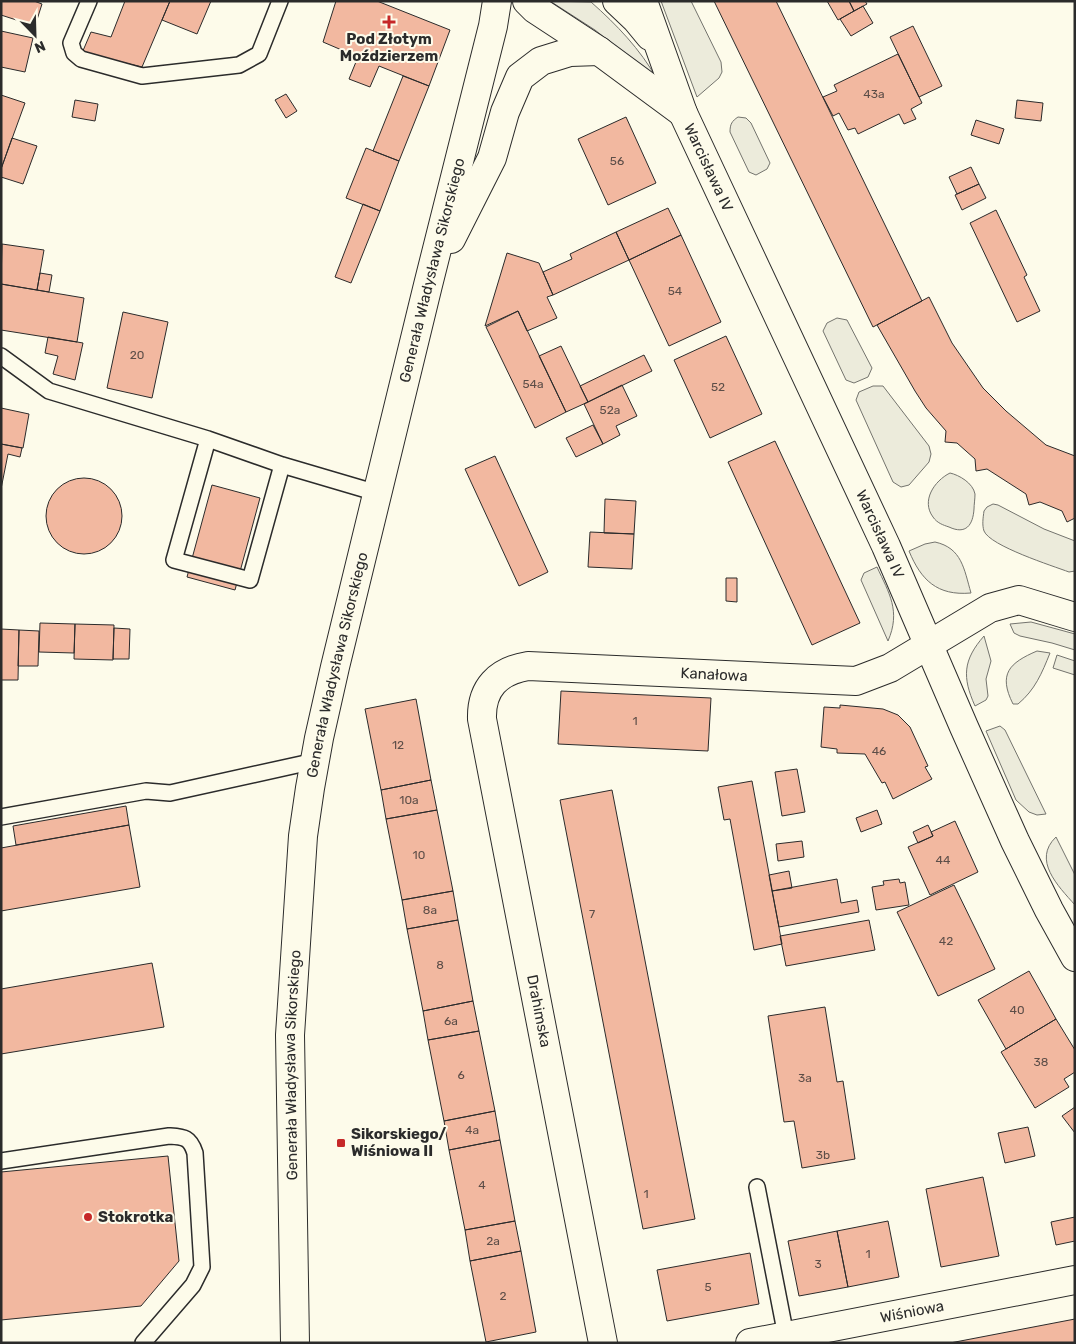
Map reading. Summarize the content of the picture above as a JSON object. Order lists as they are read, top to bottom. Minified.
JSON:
{"streets":{"street":["Warcisława IV","Generała Władysława Sikorskiego","Kanałowa","Drahimska","Wiśniowa"]},"crossings":[["Warcisława IV","Kanałowa"],["Kanałowa","Drahimska"]],"places":{"health":["Pod Złotym Moździerzem"],"transit":["Sikorskiego/ Wiśniowa II"],"other":["Stokrotka"]},"house_numbers":["43a","56","54","20","54a","52","52a","1","12","46","10a","10","44","8a","7","42","8","40","6a","38","6","3a","4a","3b","4","1","2a","1","3","5","2"],"north":"bottom right"}
